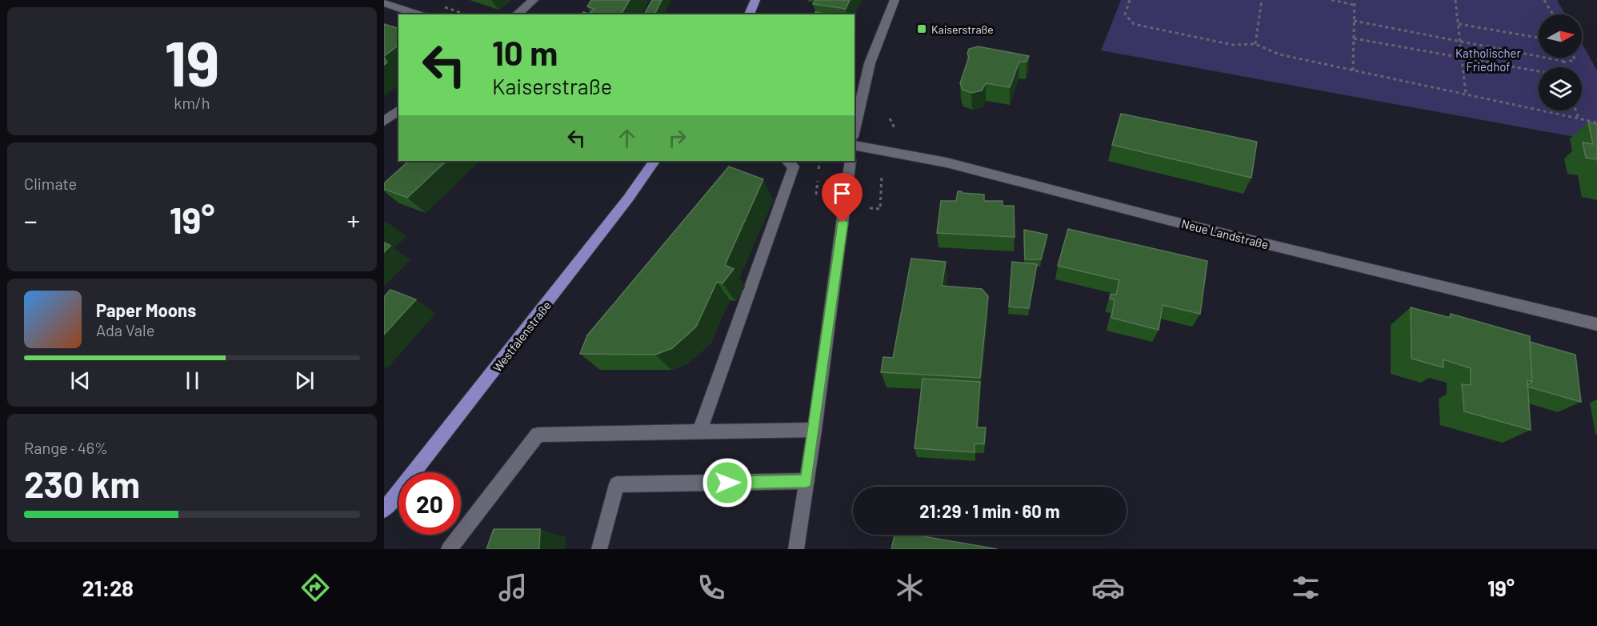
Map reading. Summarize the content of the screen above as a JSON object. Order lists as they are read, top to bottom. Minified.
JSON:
{"streets":{"main road":["Westfalenstraße"],"street":["Neue Landstraße"]},"parks":["Katholischer Friedhof"],"places":{"transit":["Kaiserstraße"]},"north":"right","page":{"tile":[["19","km/h"],"Climate",["Range · 46%","230 km"]],"turn":["10 m","Kaiserstraße"],"heat":["−","19°","+"],"song":["Paper Moons","Ada Vale"],"limit":"20","trip":"21:29 · 1 min · 60 m","tabs":["21:28","19°"]}}
